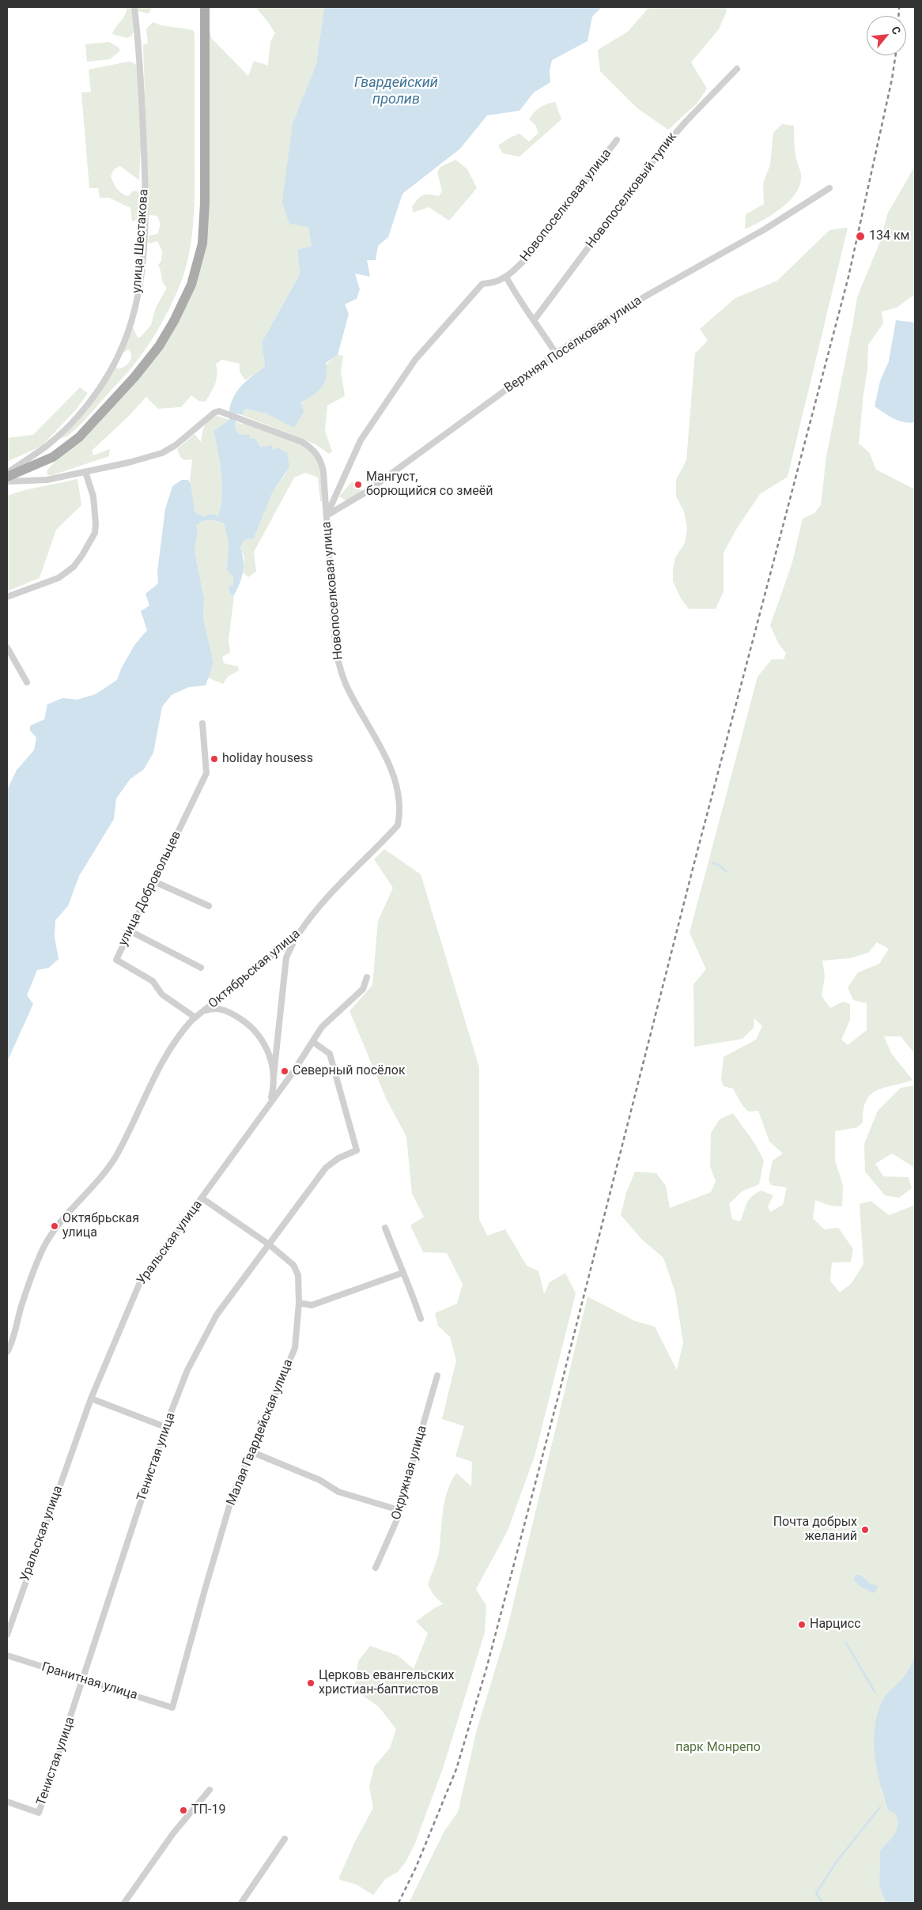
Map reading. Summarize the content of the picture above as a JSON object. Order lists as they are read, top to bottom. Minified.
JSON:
{"streets":{"street":["Новопоселковый тупик","Новопоселковая улица","улица Шестакова","Верхняя Поселковая улица","улица Добровольцев","Октябрьская улица","Уральская улица","Малая Гвардейская улица","Тенистая улица","Окружная улица","Гранитная улица"]},"crossings":[["Новопоселковая улица","Верхняя Поселковая улица"],["Новопоселковая улица","Октябрьская улица"],["улица Добровольцев","Октябрьская улица"],["Уральская улица","Малая Гвардейская улица"],["Уральская улица","Тенистая улица"],["Малая Гвардейская улица","Тенистая улица"],["Малая Гвардейская улица","Гранитная улица"],["Тенистая улица","Гранитная улица"]],"water":["Гвардейский пролив"],"parks":["парк Монрепо"],"places":["134 км","Мангуст, борющийся со змеёй","holiday housess","Северный посёлок","Октябрьская улица","Почта добрых желаний","Нарцисс","Церковь евангельских христиан-баптистов","ТП-19"],"north":"top right"}
